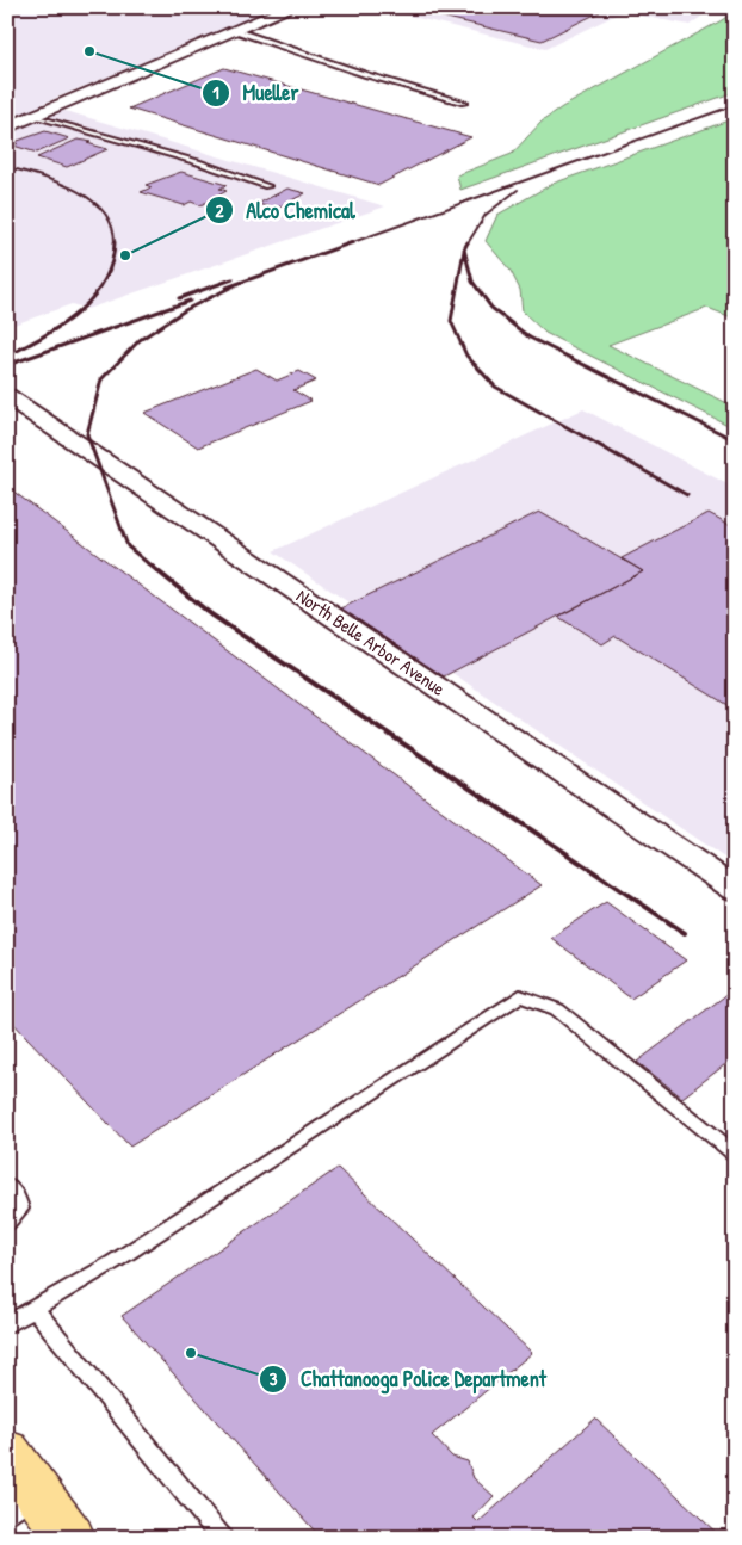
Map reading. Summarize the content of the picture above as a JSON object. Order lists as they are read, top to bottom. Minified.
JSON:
{"streets":{"street":["North Belle Arbor Avenue"]},"places":["Mueller","Alco Chemical","Chattanooga Police Department"]}
